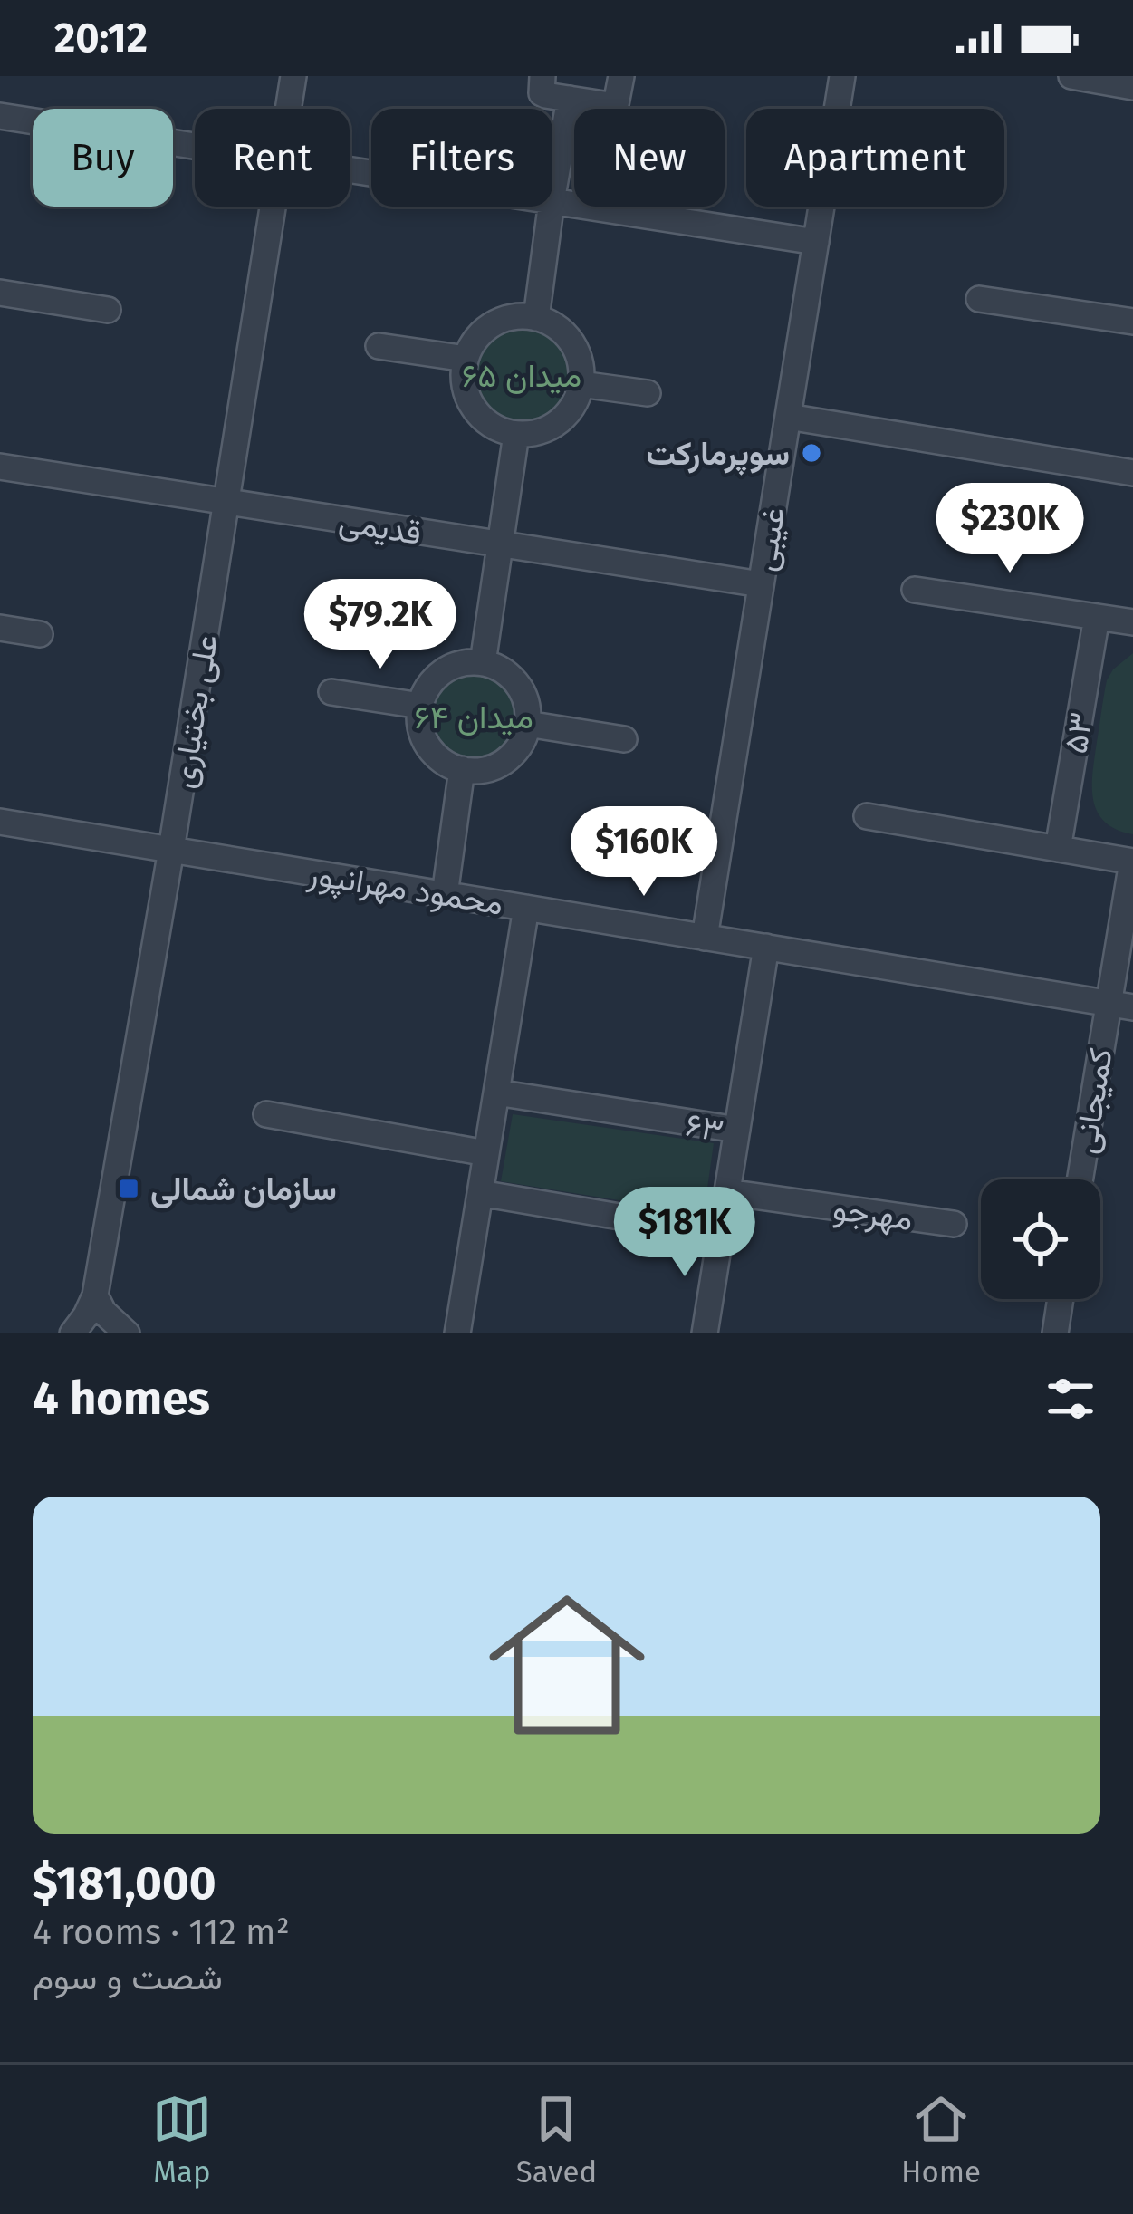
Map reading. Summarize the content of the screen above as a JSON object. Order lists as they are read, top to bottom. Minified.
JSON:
{"streets":{"street":["قدیمی","غیبی","علی بختیاری","۵۳","محمود مهرانپور","کمیجانی","۶۳","مهرجو"]},"crossings":[["قدیمی","غیبی"],["قدیمی","علی بختیاری"],["غیبی","محمود مهرانپور"],["علی بختیاری","محمود مهرانپور"],["محمود مهرانپور","کمیجانی"],["۶۳","مهرجو"]],"parks":["میدان ۶۵","میدان ۶۴"],"places":{"other":["سوپرمارکت"],"transit":["سازمان شمالی"]},"page":{"status":"20:12","chip":["Buy","Rent","Filters","New","Apartment"],"price":["$230K","$79.2K","$160K","$181K"],"heading":"4 homes","list":[{"name":"$181,000","note":"4 rooms · 112 m² · شصت و سوم"}],"tabs":["Map","Saved","Home"]}}
